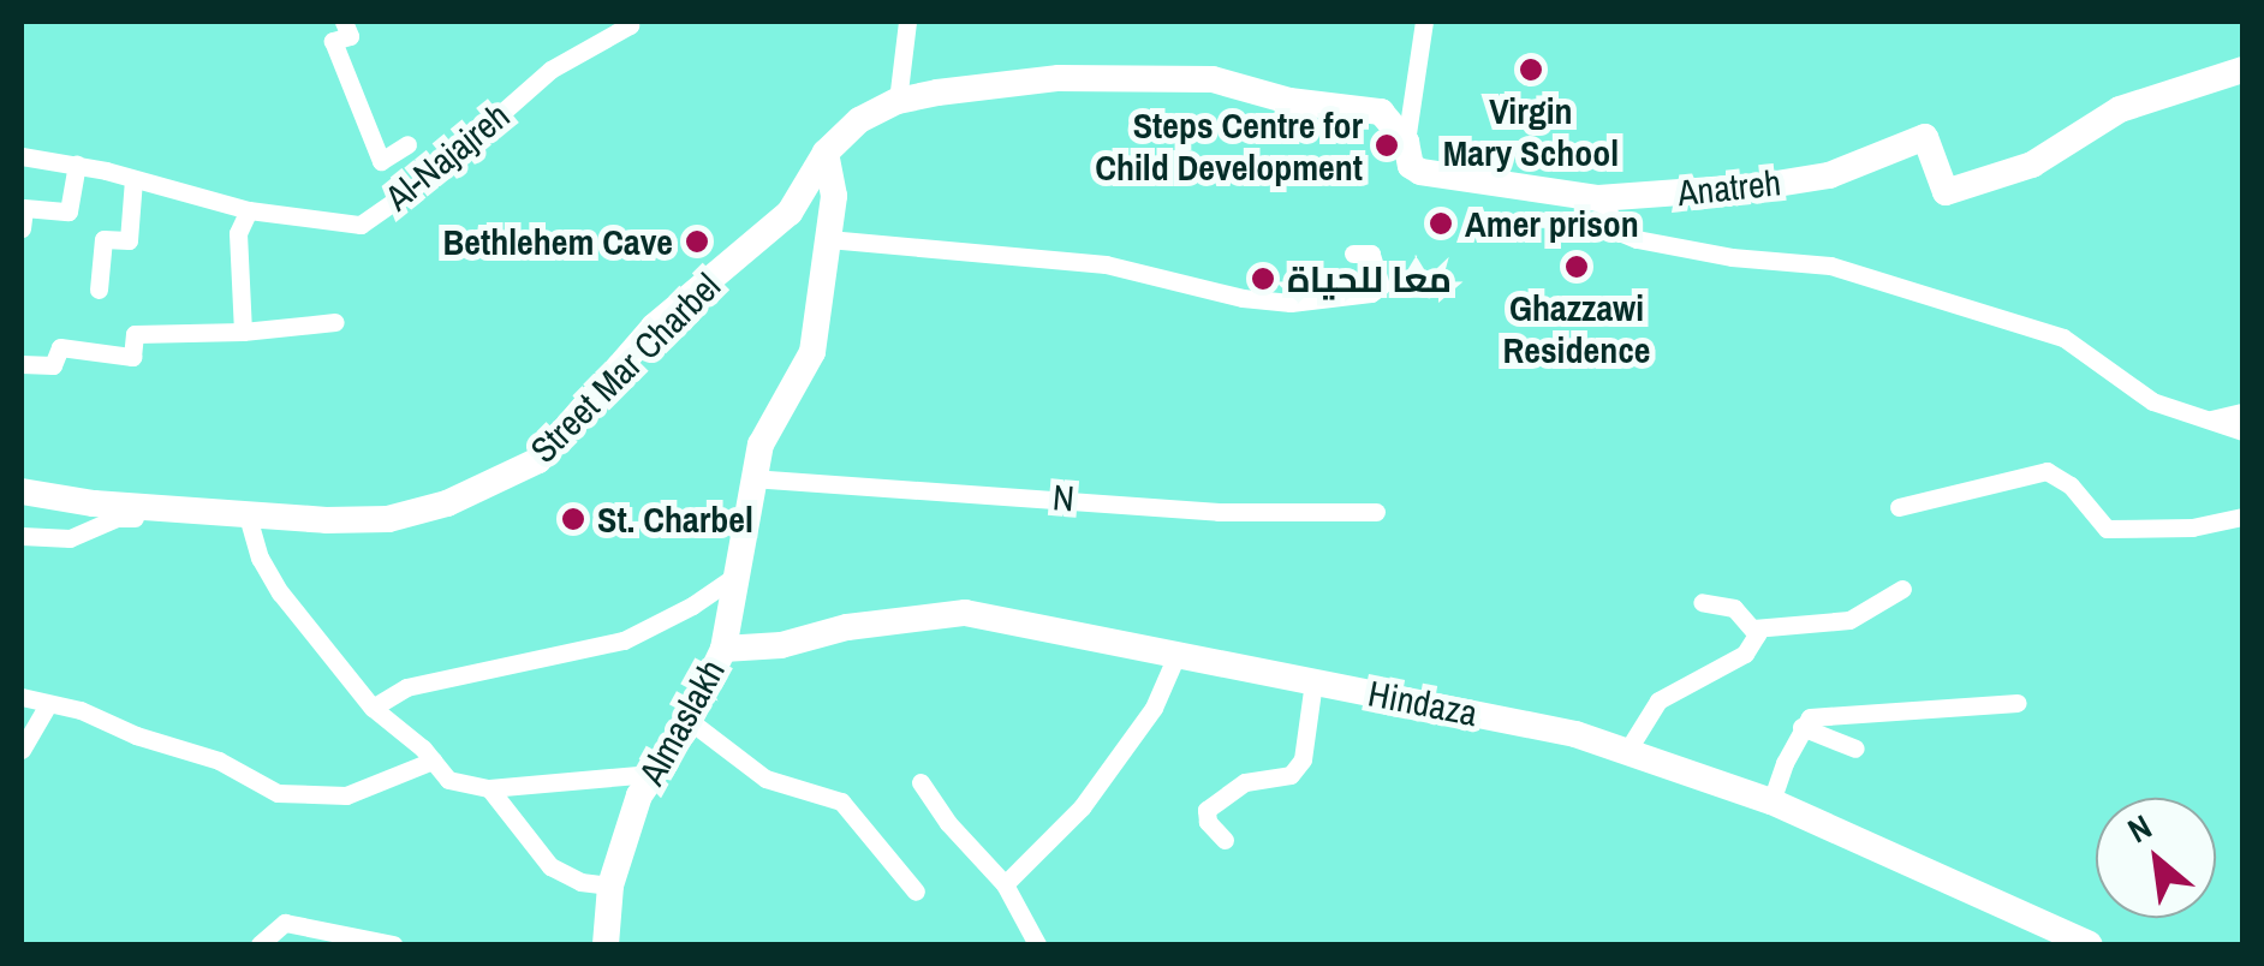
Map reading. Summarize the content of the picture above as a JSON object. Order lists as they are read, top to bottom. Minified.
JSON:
{"streets":{"street":["Al-Najajreh","Anatreh","Street Mar Charbel","N","Hindaza","Almaslakh"]},"crossings":[["Anatreh","Street Mar Charbel"],["Street Mar Charbel","Almaslakh"],["N","Almaslakh"],["Hindaza","Almaslakh"]],"places":["Virgin Mary School","Steps Centre for Child Development","Amer prison","Bethlehem Cave","Ghazzawi Residence","معا للحياة","St. Charbel"],"north":"top left"}
